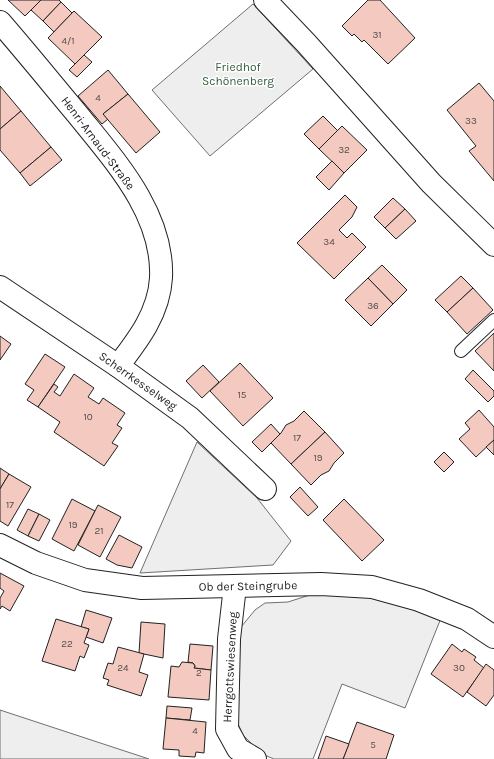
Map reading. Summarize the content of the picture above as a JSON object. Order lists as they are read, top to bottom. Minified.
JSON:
{"streets":{"street":["Henri-Arnaud-Straße","Scherrkesselweg","Ob der Steingrube","Herrgottswiesenweg"]},"crossings":[["Henri-Arnaud-Straße","Scherrkesselweg"],["Ob der Steingrube","Herrgottswiesenweg"]],"parks":["Friedhof Schönenberg"],"house_numbers":["31","4/1","4","33","32","34","36","15","10","17","19","17","19","21","22","24","30","2","4","5"]}
